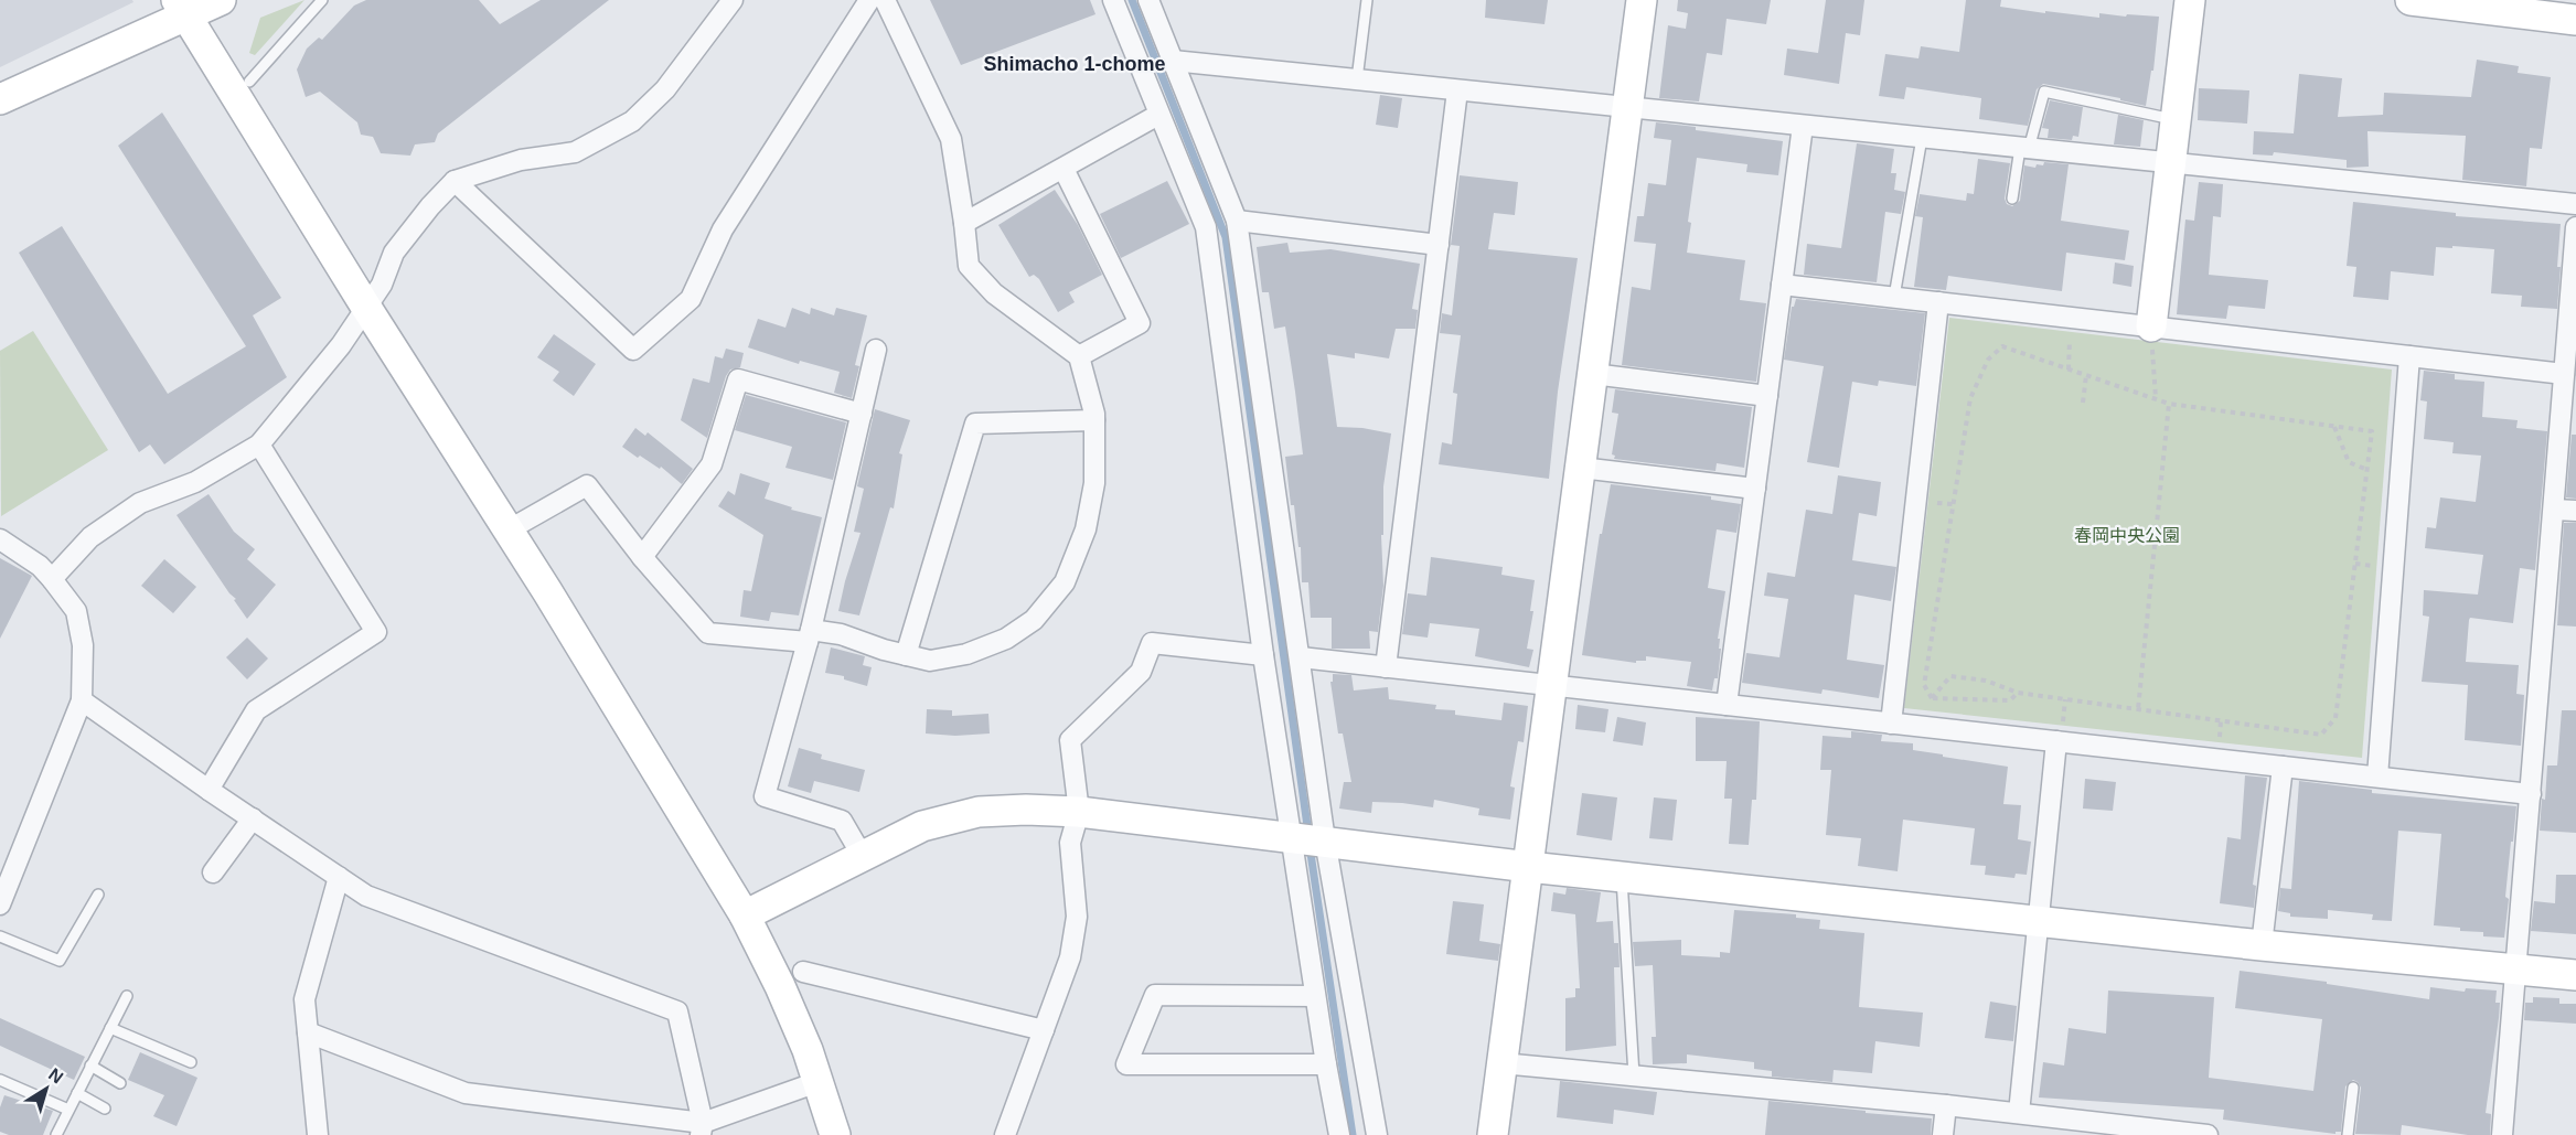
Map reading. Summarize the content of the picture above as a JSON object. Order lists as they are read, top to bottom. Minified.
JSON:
{"districts":["Shimacho 1-chome"],"parks":["春岡中央公園"],"north":"top right"}
